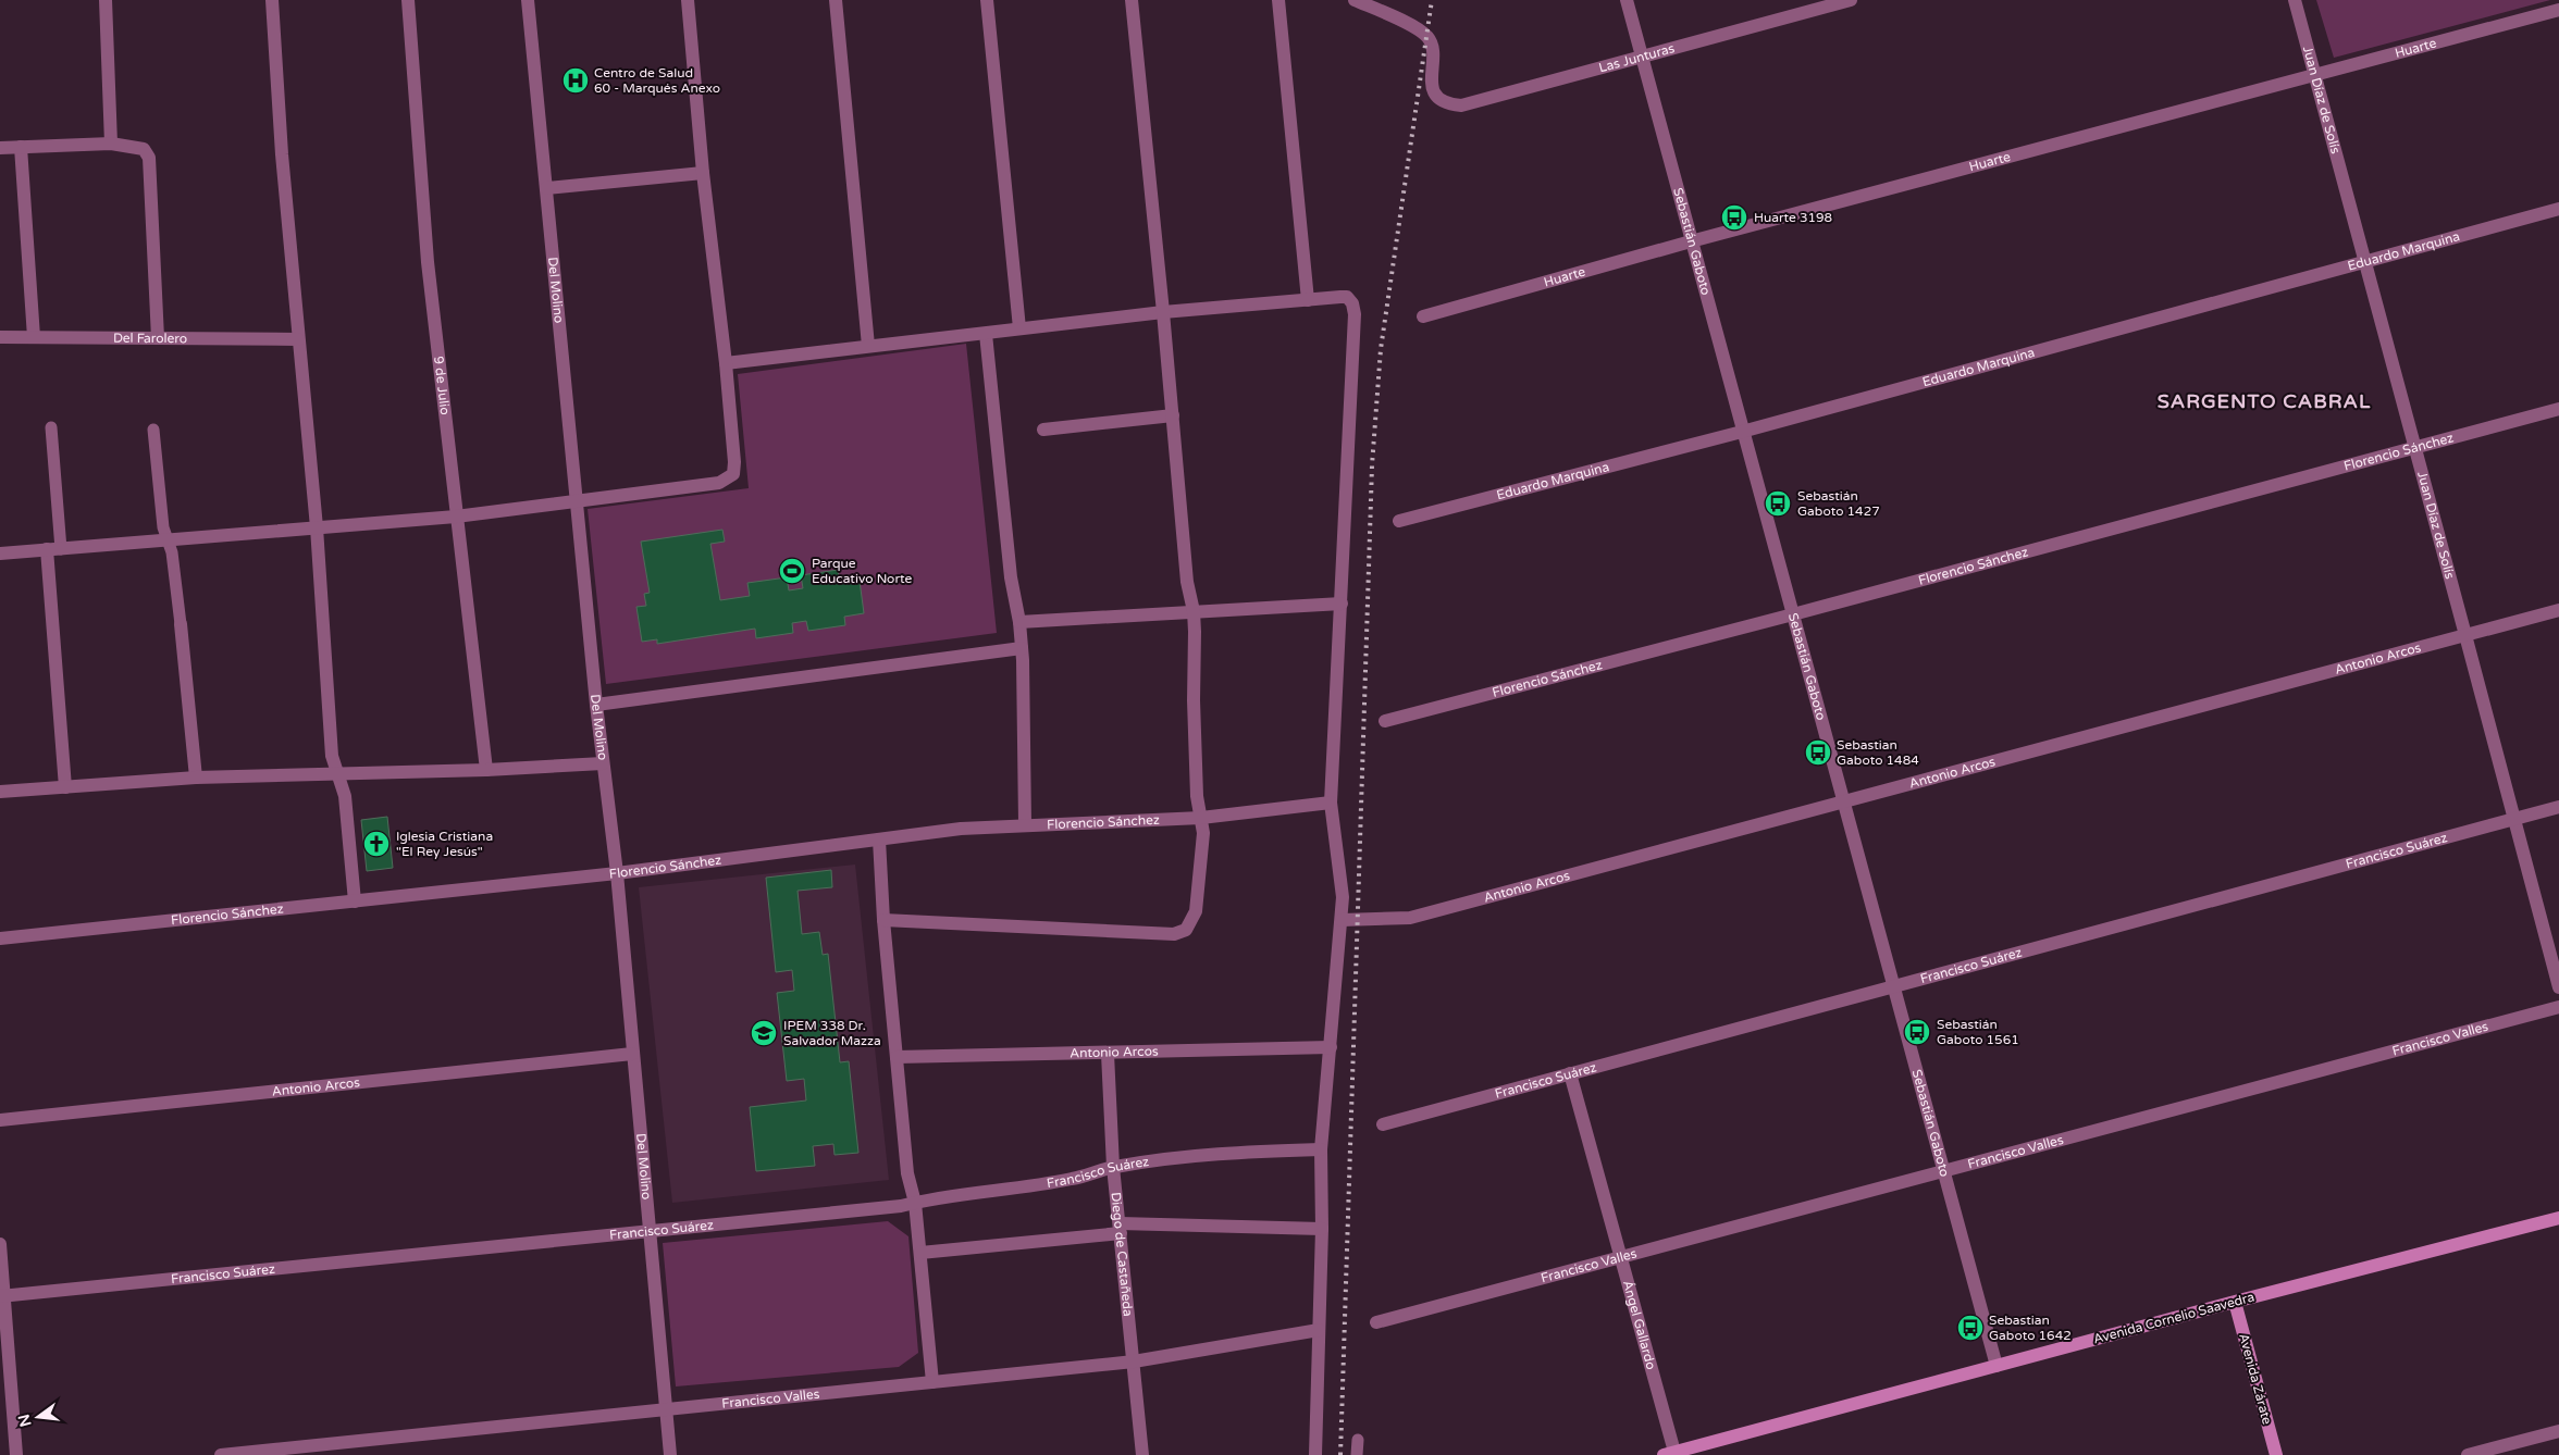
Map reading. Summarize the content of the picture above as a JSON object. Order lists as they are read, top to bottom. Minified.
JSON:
{"streets":{"main road":["Avenida Cornelio Saavedra","Avenida Zárate"],"street":["Huarte","Las Junturas","Juan Díaz de Solís","Sebastián Gaboto","Eduardo Marquina","Del Molino","Del Farolero","9 de Julio","Florencio Sánchez","Antonio Arcos","Francisco Suárez","Francisco Valles","Diego de Castañeda","Ángel Gallardo"]},"crossings":[["Huarte","Juan Díaz de Solís"],["Huarte","Sebastián Gaboto"],["Las Junturas","Sebastián Gaboto"],["Juan Díaz de Solís","Eduardo Marquina"],["Juan Díaz de Solís","Florencio Sánchez"],["Juan Díaz de Solís","Antonio Arcos"],["Juan Díaz de Solís","Francisco Suárez"],["Sebastián Gaboto","Eduardo Marquina"],["Sebastián Gaboto","Florencio Sánchez"],["Sebastián Gaboto","Antonio Arcos"],["Sebastián Gaboto","Francisco Suárez"],["Sebastián Gaboto","Francisco Valles"],["Sebastián Gaboto","Avenida Cornelio Saavedra"],["Del Molino","Florencio Sánchez"],["Del Molino","Antonio Arcos"],["Del Molino","Francisco Suárez"],["Del Molino","Francisco Valles"],["Antonio Arcos","Diego de Castañeda"],["Francisco Suárez","Diego de Castañeda"],["Francisco Suárez","Ángel Gallardo"],["Francisco Valles","Diego de Castañeda"],["Francisco Valles","Ángel Gallardo"],["Avenida Cornelio Saavedra","Ángel Gallardo"],["Avenida Cornelio Saavedra","Avenida Zárate"]],"districts":["SARGENTO CABRAL"],"places":{"hospital":["Centro de Salud 60 - Marqués Anexo"],"bus stop":["Huarte 3198","Sebastián Gaboto 1427","Sebastian Gaboto 1484","Sebastián Gaboto 1561","Sebastian Gaboto 1642"],"sports":["Parque Educativo Norte"],"church":["Iglesia Cristiana \"El Rey Jesús\""],"school or university":["IPEM 338 Dr. Salvador Mazza"]},"north":"left"}
